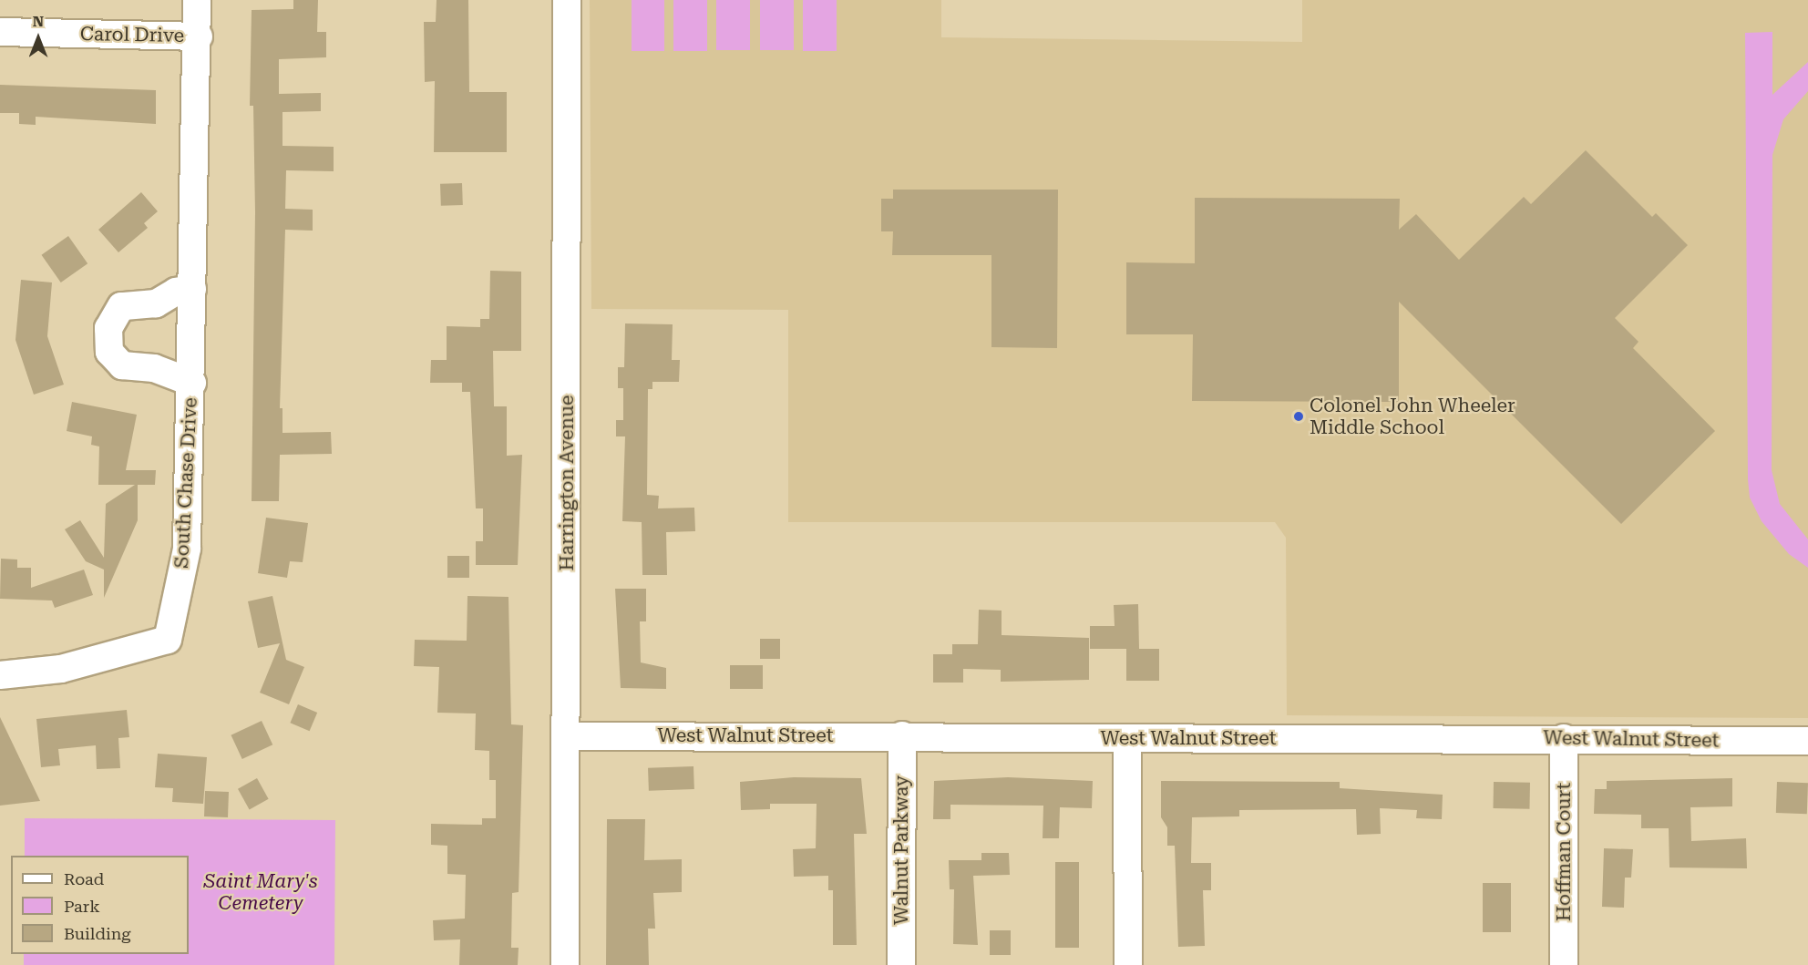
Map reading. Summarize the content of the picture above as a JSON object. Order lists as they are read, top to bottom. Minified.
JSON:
{"streets":{"street":["Carol Drive","South Chase Drive","Harrington Avenue","West Walnut Street","Walnut Parkway","Hoffman Court"]},"crossings":[["Carol Drive","South Chase Drive"],["Harrington Avenue","West Walnut Street"],["West Walnut Street","Walnut Parkway"],["West Walnut Street","Hoffman Court"]],"parks":["Saint Mary's Cemetery"],"places":["Colonel John Wheeler Middle School"],"legend":["Road","Park","Building"],"north":"top"}
